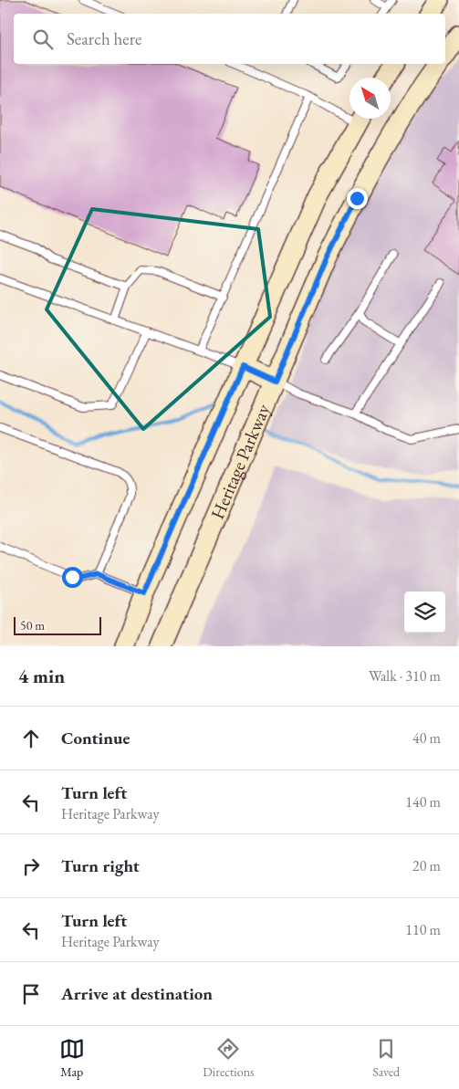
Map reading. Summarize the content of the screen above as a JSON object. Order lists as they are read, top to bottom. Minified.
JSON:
{"streets":{"main road":["Heritage Parkway"]},"scale_bar":"50 m","north":"top left","page":{"search":"Search here","scale":"50 m","heading":["4 min","Walk · 310 m"],"list":[["Continue","40 m"],["Turn left","Heritage Parkway","140 m"],["Turn right","20 m"],["Turn left","Heritage Parkway","110 m"],"Arrive at destination"],"nav":["Map","Directions","Saved"]}}
